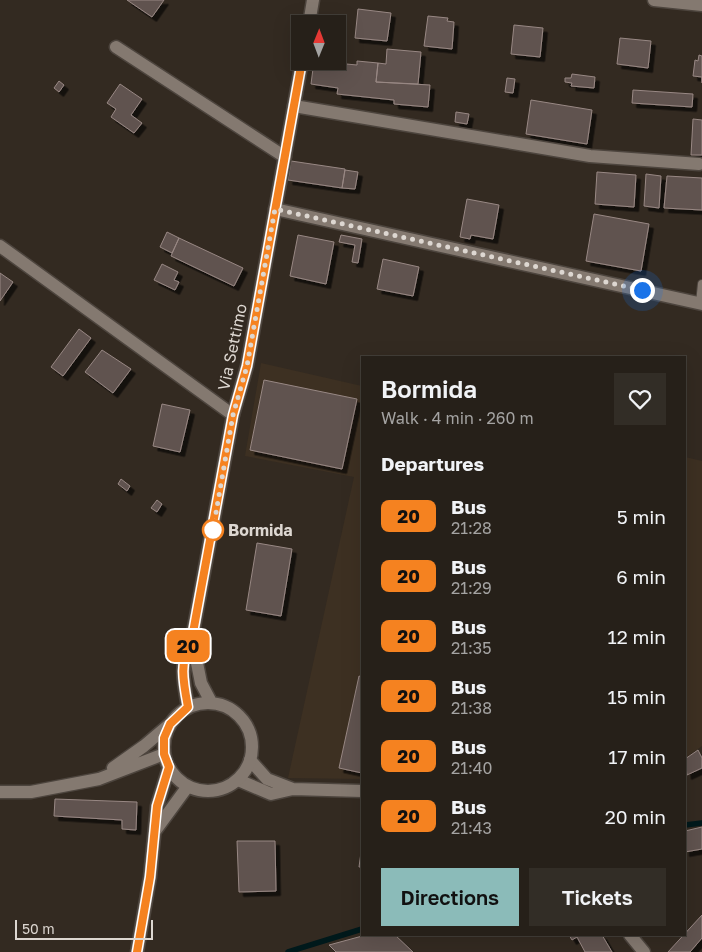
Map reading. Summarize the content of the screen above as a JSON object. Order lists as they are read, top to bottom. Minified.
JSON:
{"streets":{"street":["Via Settimo"]},"places":["Bormida"],"lines":["bus line 20"],"scale_bar":"50 m","north":"top","page":{"on_map":"20","heading":[["Bormida","Walk · 4 min · 260 m"],"Departures"],"list":[{"mark":"20","name":"Bus","note":"21:28","value":"5 min"},{"mark":"20","name":"Bus","note":"21:29","value":"6 min"},{"mark":"20","name":"Bus","note":"21:35","value":"12 min"},{"mark":"20","name":"Bus","note":"21:38","value":"15 min"},{"mark":"20","name":"Bus","note":"21:40","value":"17 min"},{"mark":"20","name":"Bus","note":"21:43","value":"20 min"}],"buttons":["Directions","Tickets"],"scale":"50 m"}}
